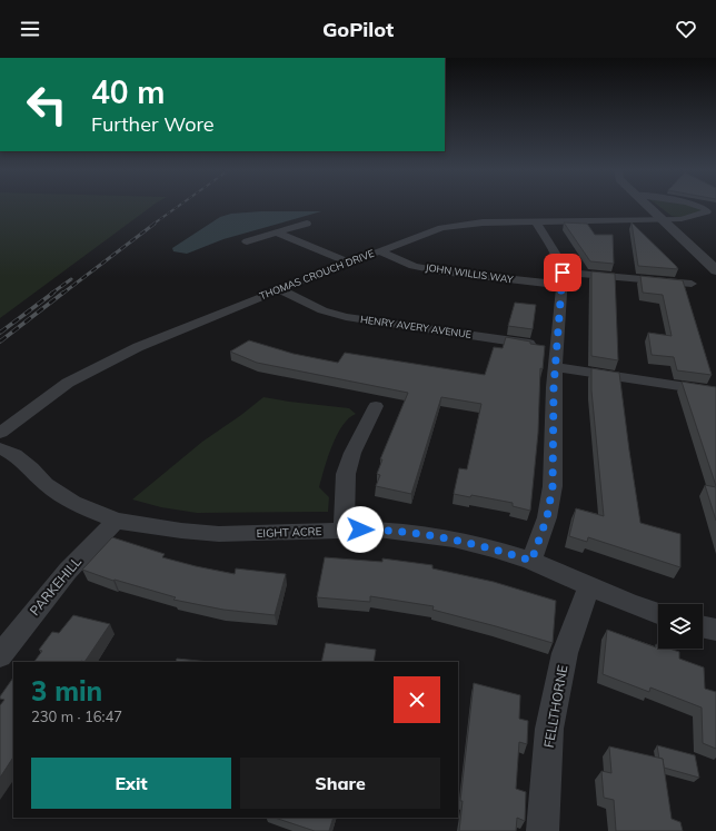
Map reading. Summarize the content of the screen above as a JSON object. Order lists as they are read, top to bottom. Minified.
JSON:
{"streets":{"street":["JOHN WILLIS WAY","THOMAS CROUCH DRIVE","HENRY AVERY AVENUE","EIGHT ACRE","PARKEHILL","FELLTHORNE"]},"crossings":[["JOHN WILLIS WAY","THOMAS CROUCH DRIVE"],["THOMAS CROUCH DRIVE","HENRY AVERY AVENUE"],["EIGHT ACRE","PARKEHILL"],["EIGHT ACRE","FELLTHORNE"]],"page":{"header":"GoPilot","turn":["40 m","Further Wore"],"heading":["3 min","230 m · 16:47"],"buttons":["Exit","Share"]}}
